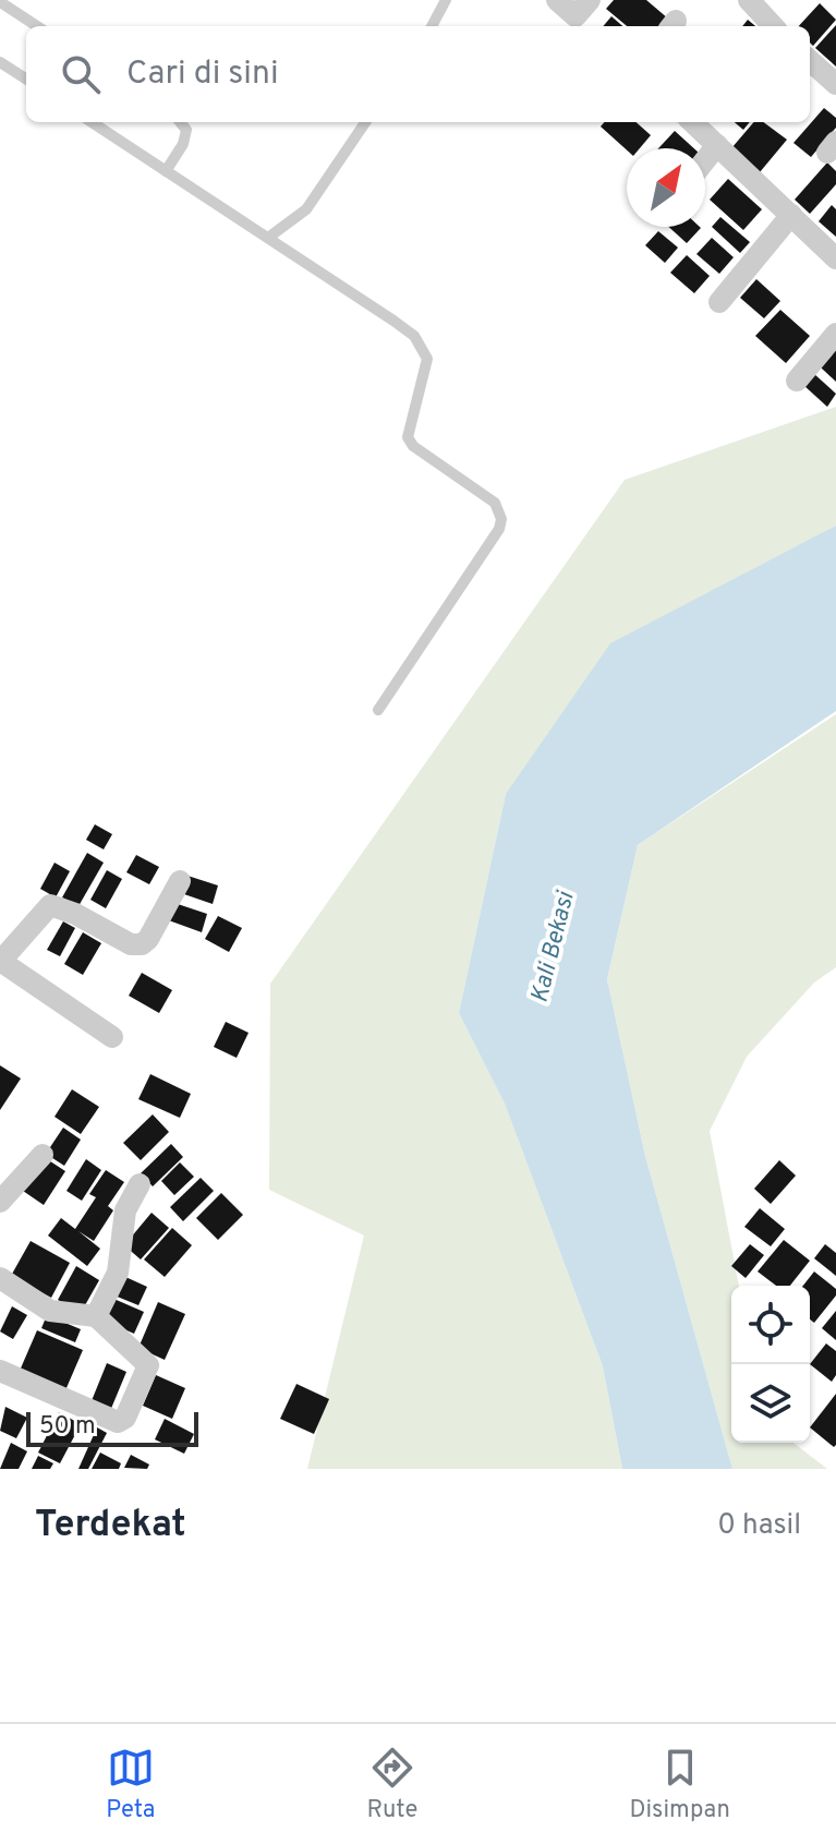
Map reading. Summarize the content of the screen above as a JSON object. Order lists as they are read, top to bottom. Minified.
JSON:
{"water":["Kali Bekasi"],"scale_bar":"50 m","north":"top right","page":{"search":"Cari di sini","scale":"50 m","heading":["Terdekat","0 hasil"],"nav":["Peta","Rute","Disimpan"]}}
